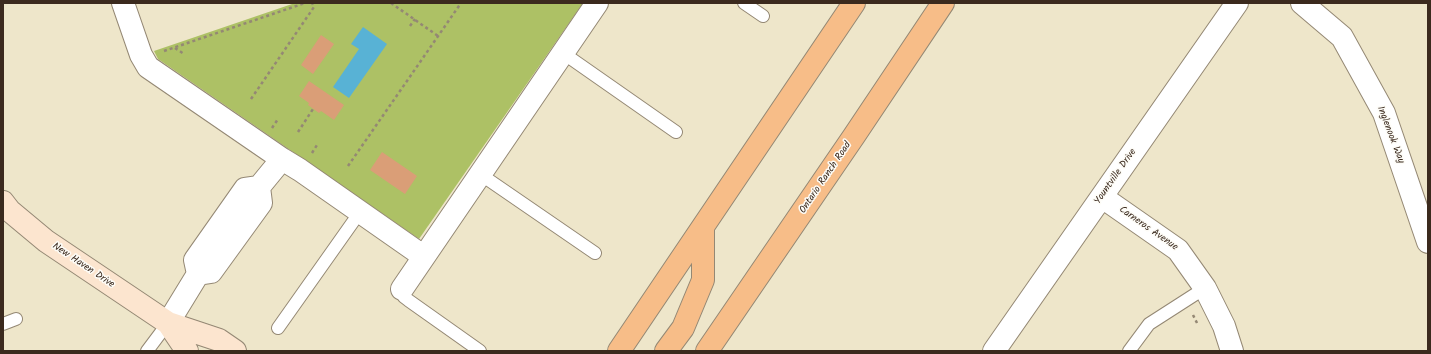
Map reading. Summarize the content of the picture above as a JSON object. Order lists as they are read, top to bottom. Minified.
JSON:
{"streets":{"main road":["Ontario Ranch Road"],"street":["Inglenook Way","Yountville Drive","Carneros Avenue","New Haven Drive"]},"crossings":[["Yountville Drive","Carneros Avenue"]]}
